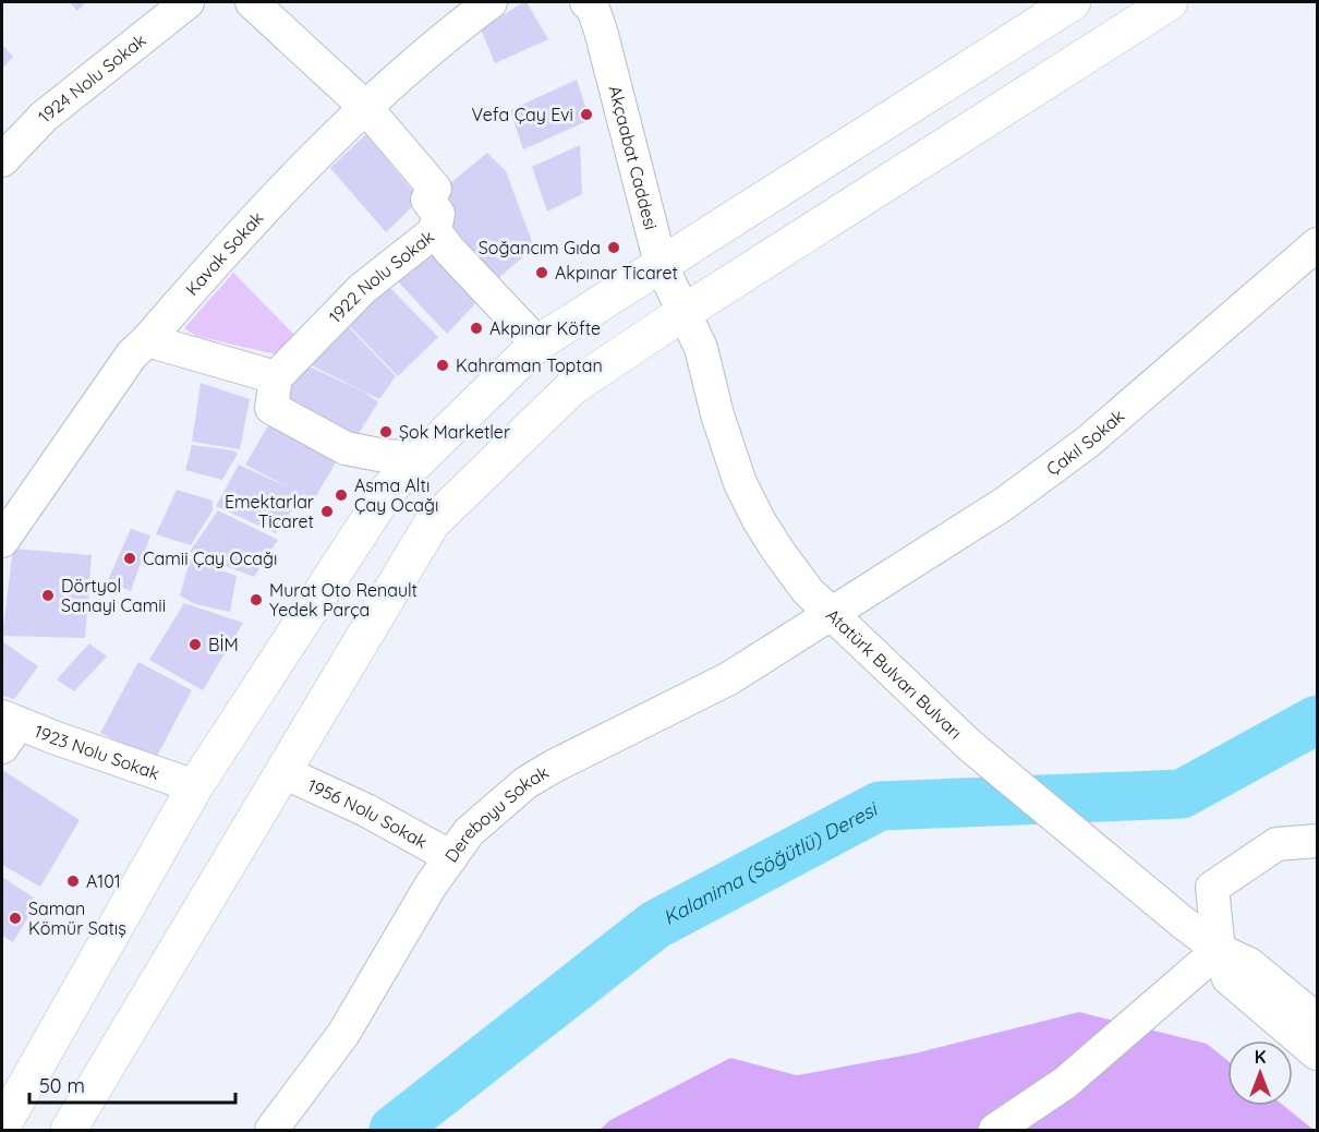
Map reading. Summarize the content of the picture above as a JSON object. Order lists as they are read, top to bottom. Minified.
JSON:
{"streets":{"street":["1924 Nolu Sokak","Akçaabat Caddesi","Kavak Sokak","1922 Nolu Sokak","Çakıl Sokak","Atatürk Bulvarı Bulvarı","1923 Nolu Sokak","1956 Nolu Sokak","Dereboyu Sokak"]},"crossings":[["Akçaabat Caddesi","Atatürk Bulvarı Bulvarı"],["Çakıl Sokak","Atatürk Bulvarı Bulvarı"],["Çakıl Sokak","Dereboyu Sokak"],["Atatürk Bulvarı Bulvarı","Dereboyu Sokak"],["1956 Nolu Sokak","Dereboyu Sokak"]],"water":["Kalanima (Söğütlü) Deresi"],"places":["Vefa Çay Evi","Soğancım Gıda","Akpınar Ticaret","Akpınar Köfte","Kahraman Toptan","Şok Marketler","Asma Altı Çay Ocağı","Emektarlar Ticaret","Camii Çay Ocağı","Dörtyol Sanayi Camii","Murat Oto Renault Yedek Parça","BİM","A101","Saman Kömür Satış"],"scale_bar":"50 m","north":"top"}
